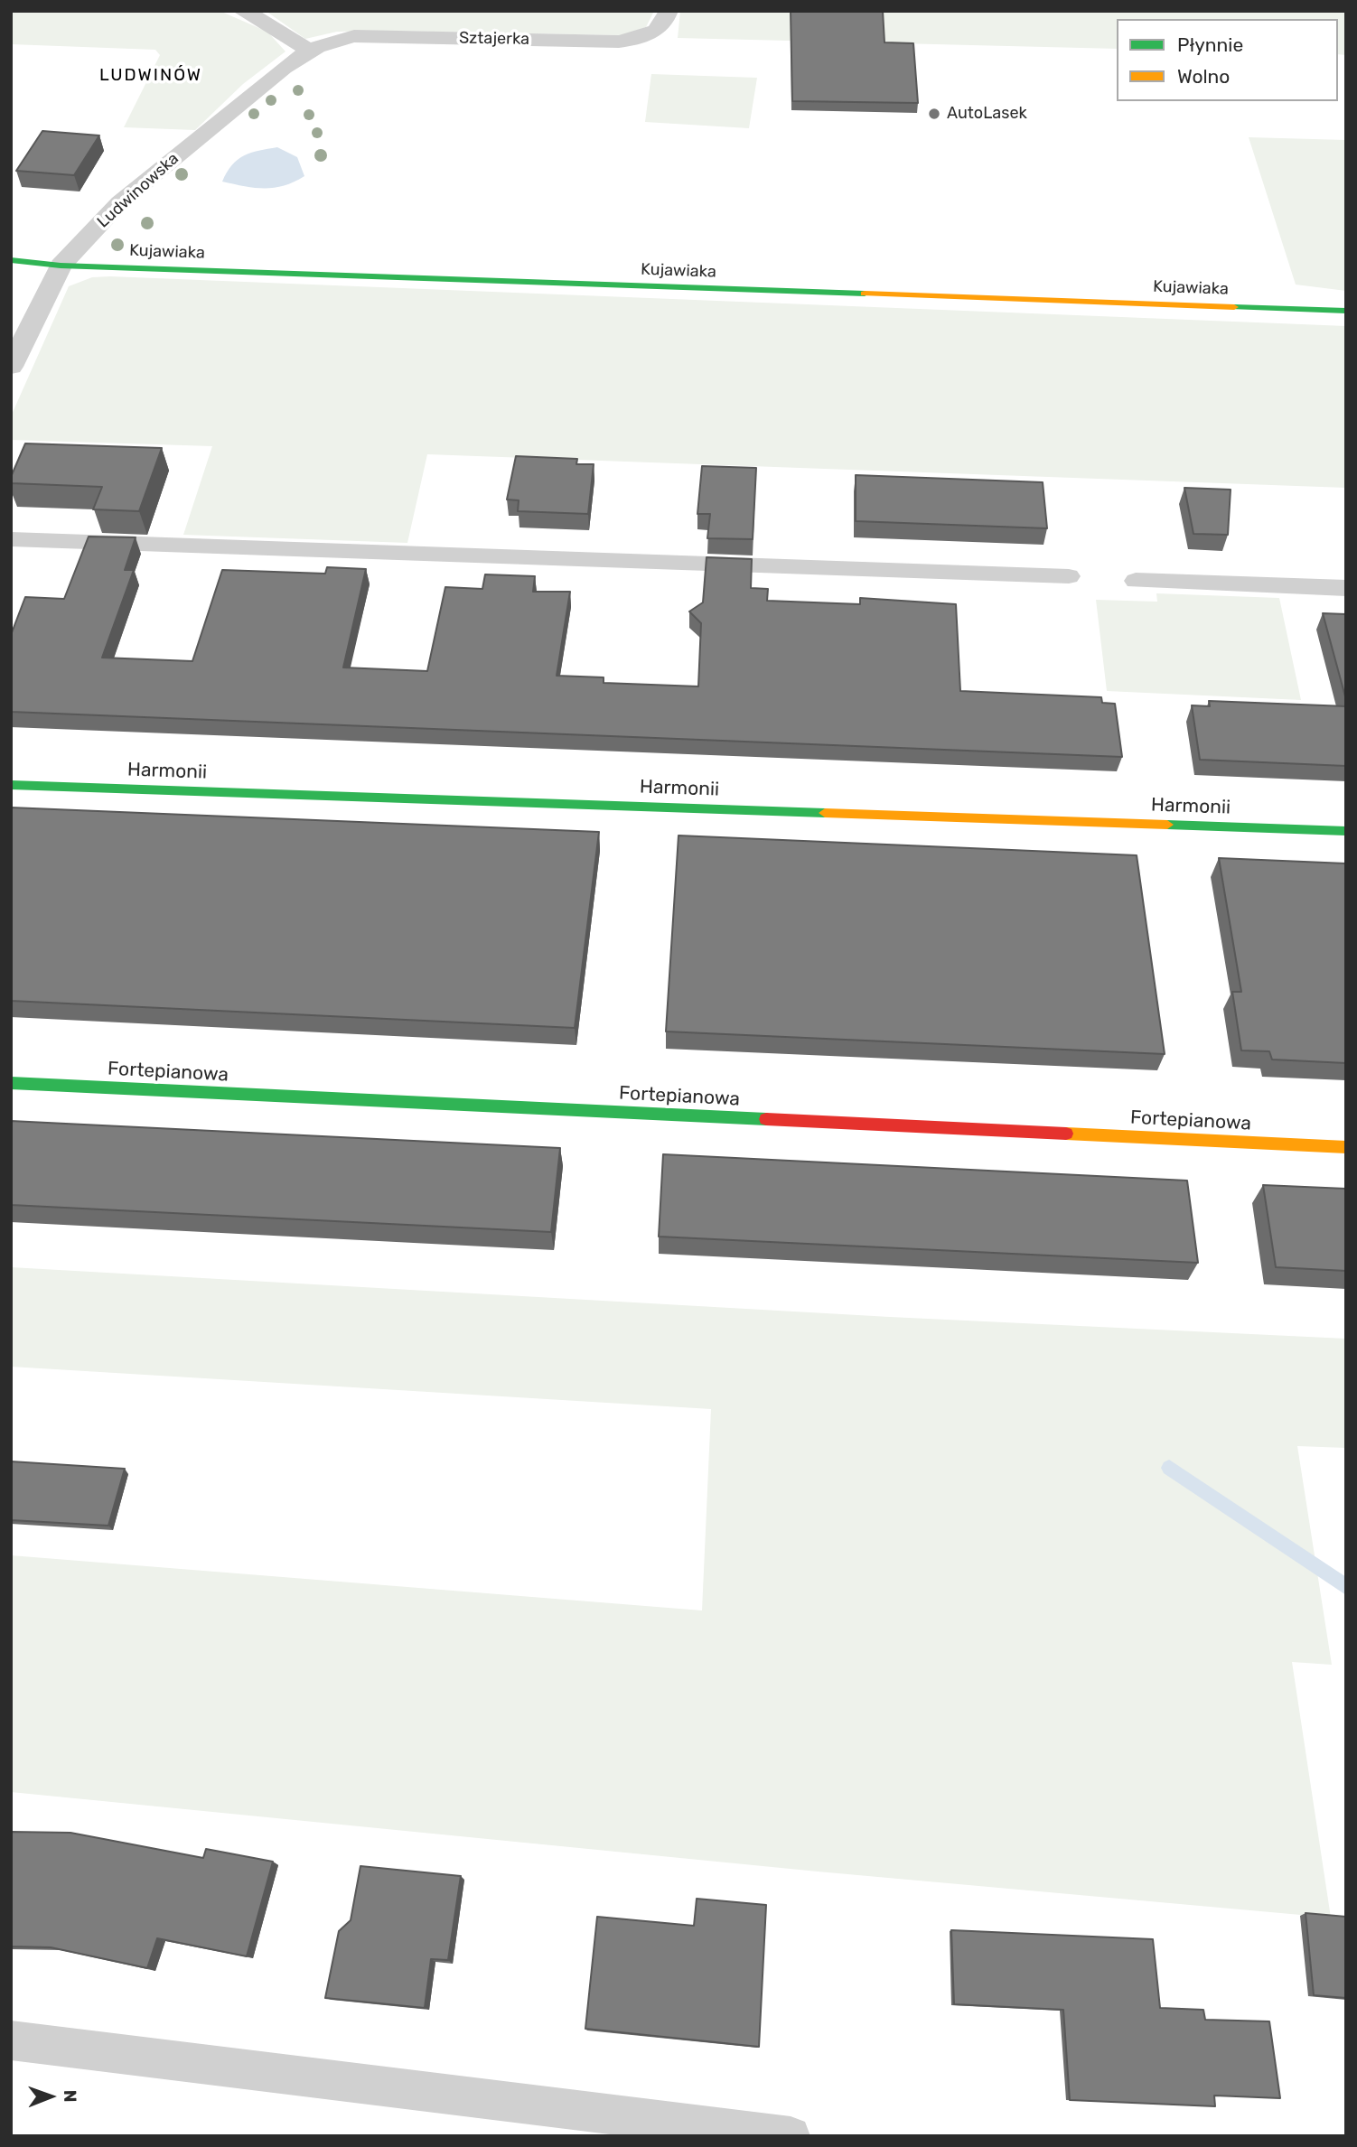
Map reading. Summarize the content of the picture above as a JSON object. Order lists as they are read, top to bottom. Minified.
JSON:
{"streets":{"street":["Sztajerka","Ludwinowska","Kujawiaka","Harmonii","Fortepianowa"]},"crossings":[["Sztajerka","Ludwinowska"],["Ludwinowska","Kujawiaka"]],"districts":["LUDWINÓW"],"places":["AutoLasek"],"legend":["Płynnie","Wolno"],"north":"right"}
